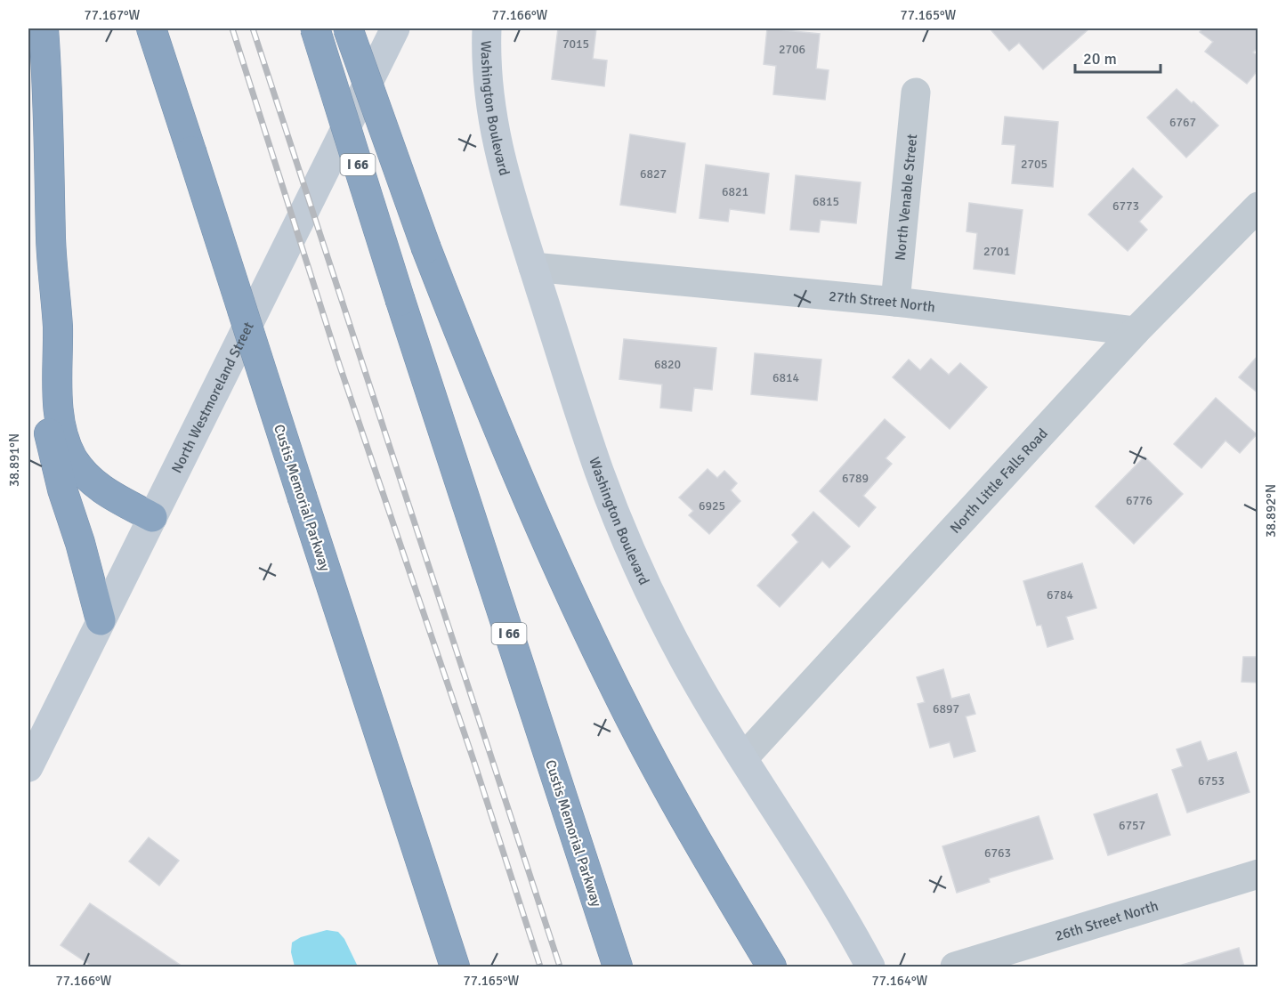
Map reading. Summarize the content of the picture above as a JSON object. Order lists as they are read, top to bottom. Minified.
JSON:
{"streets":{"highway":["I 66","Custis Memorial Parkway"],"main road":["Washington Boulevard","North Westmoreland Street"],"street":["North Venable Street","27th Street North","North Little Falls Road","26th Street North"]},"crossings":[["Washington Boulevard","27th Street North"],["Washington Boulevard","North Little Falls Road"],["North Venable Street","27th Street North"],["27th Street North","North Little Falls Road"]],"house_numbers":["7015","2706","6767","2705","6827","6821","6815","6773","2701","6820","6814","6789","6776","6925","6784","6897","6753","6757","6763"],"scale_bar":"20 m","coordinates":["77.167°W","77.166°W","77.165°W","38.891°N","38.892°N","77.164°W"]}
